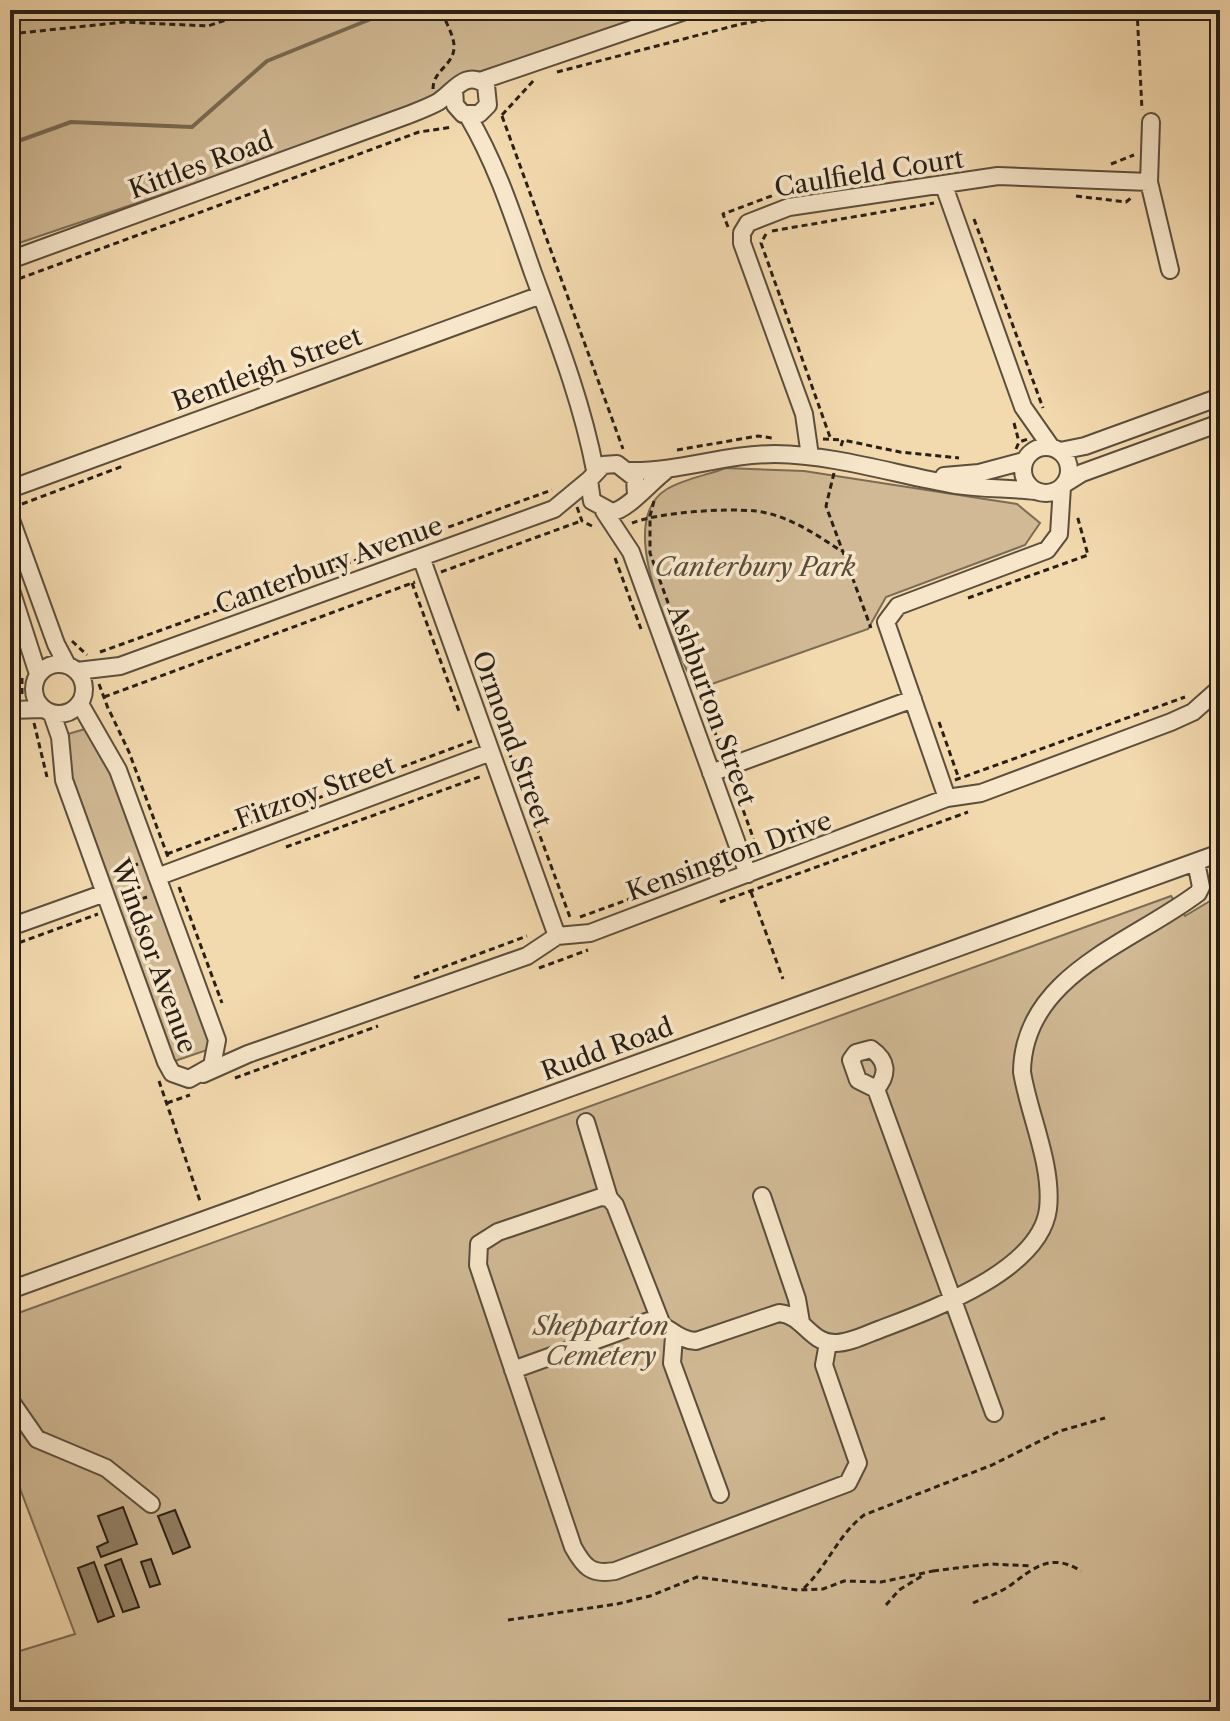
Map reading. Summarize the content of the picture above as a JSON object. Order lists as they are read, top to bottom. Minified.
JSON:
{"streets":{"street":["Kittles Road","Caulfield Court","Bentleigh Street","Canterbury Avenue","Ashburton Street","Ormond Street","Fitzroy Street","Kensington Drive","Windsor Avenue","Rudd Road"]},"crossings":[["Canterbury Avenue","Ashburton Street"],["Canterbury Avenue","Ormond Street"],["Canterbury Avenue","Windsor Avenue"],["Ashburton Street","Kensington Drive"],["Ormond Street","Fitzroy Street"],["Ormond Street","Kensington Drive"],["Fitzroy Street","Windsor Avenue"],["Kensington Drive","Windsor Avenue"]],"parks":["Canterbury Park","Shepparton Cemetery"]}
